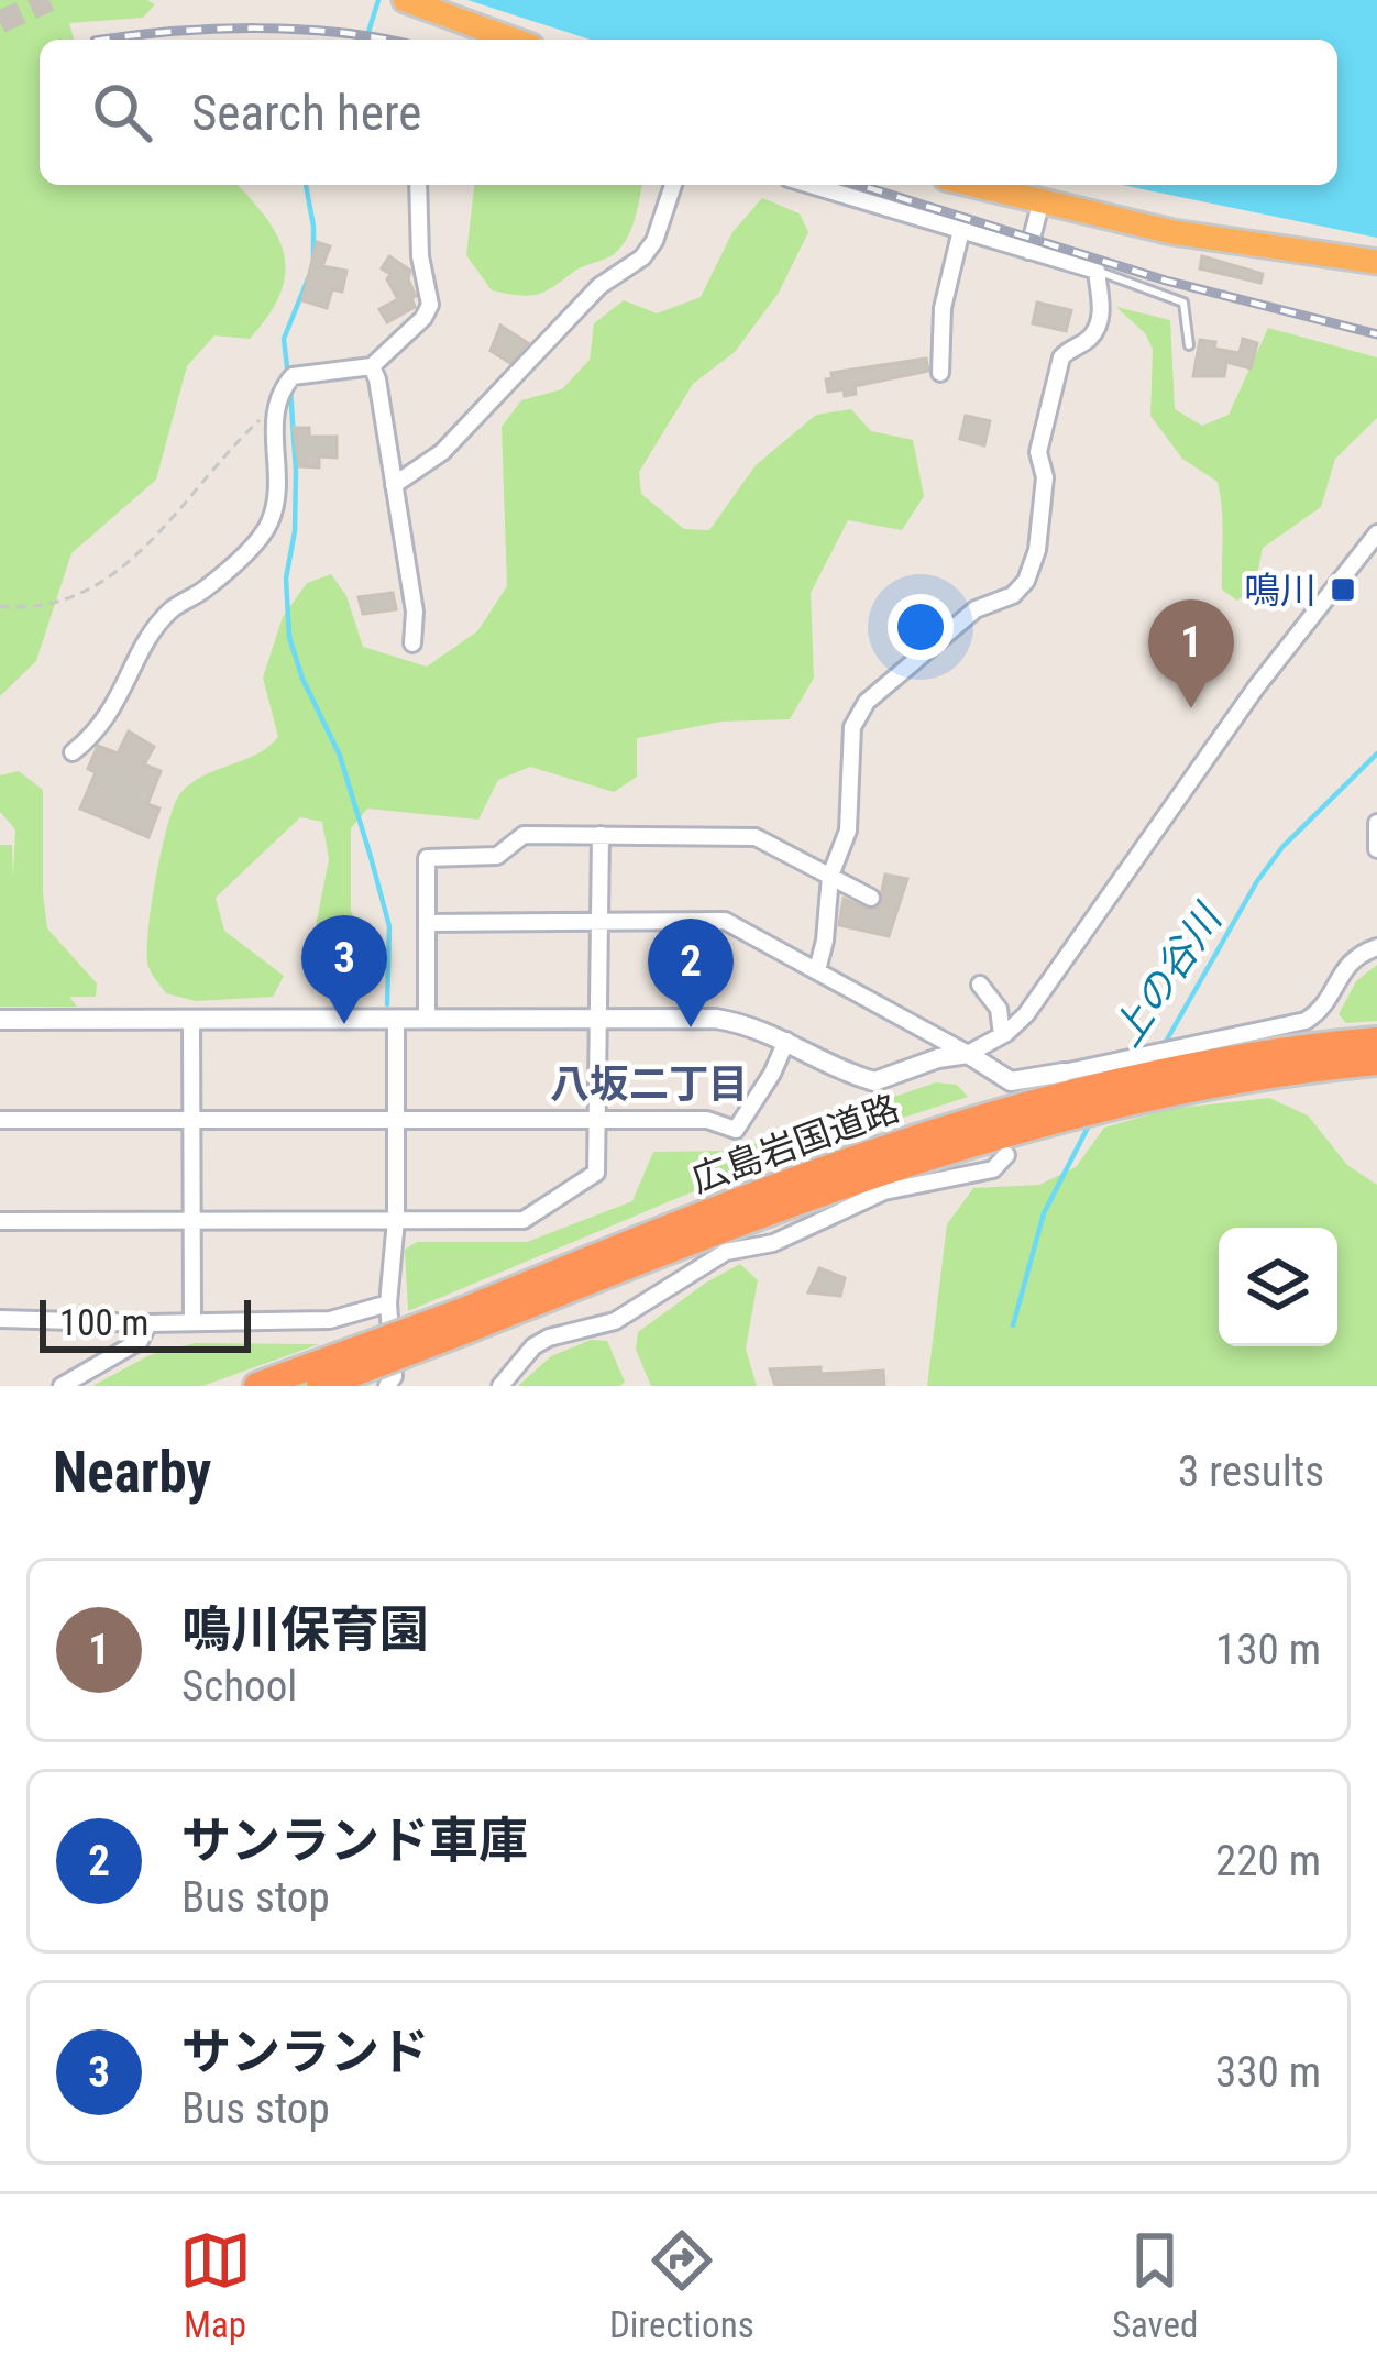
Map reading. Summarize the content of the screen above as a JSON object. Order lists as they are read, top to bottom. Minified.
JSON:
{"streets":{"highway":["広島岩国道路"]},"districts":["八坂二丁目"],"water":["上の谷川"],"places":{"transit":["鳴川"]},"scale_bar":"100 m","page":{"search":"Search here","pins":["1","3","2"],"scale":"100 m","heading":["Nearby","3 results"],"list":[{"mark":"1","name":"鳴川保育園","note":"School","value":"130 m"},{"mark":"2","name":"サンランド車庫","note":"Bus stop","value":"220 m"},{"mark":"3","name":"サンランド","note":"Bus stop","value":"330 m"}],"nav":["Map","Directions","Saved"]}}
